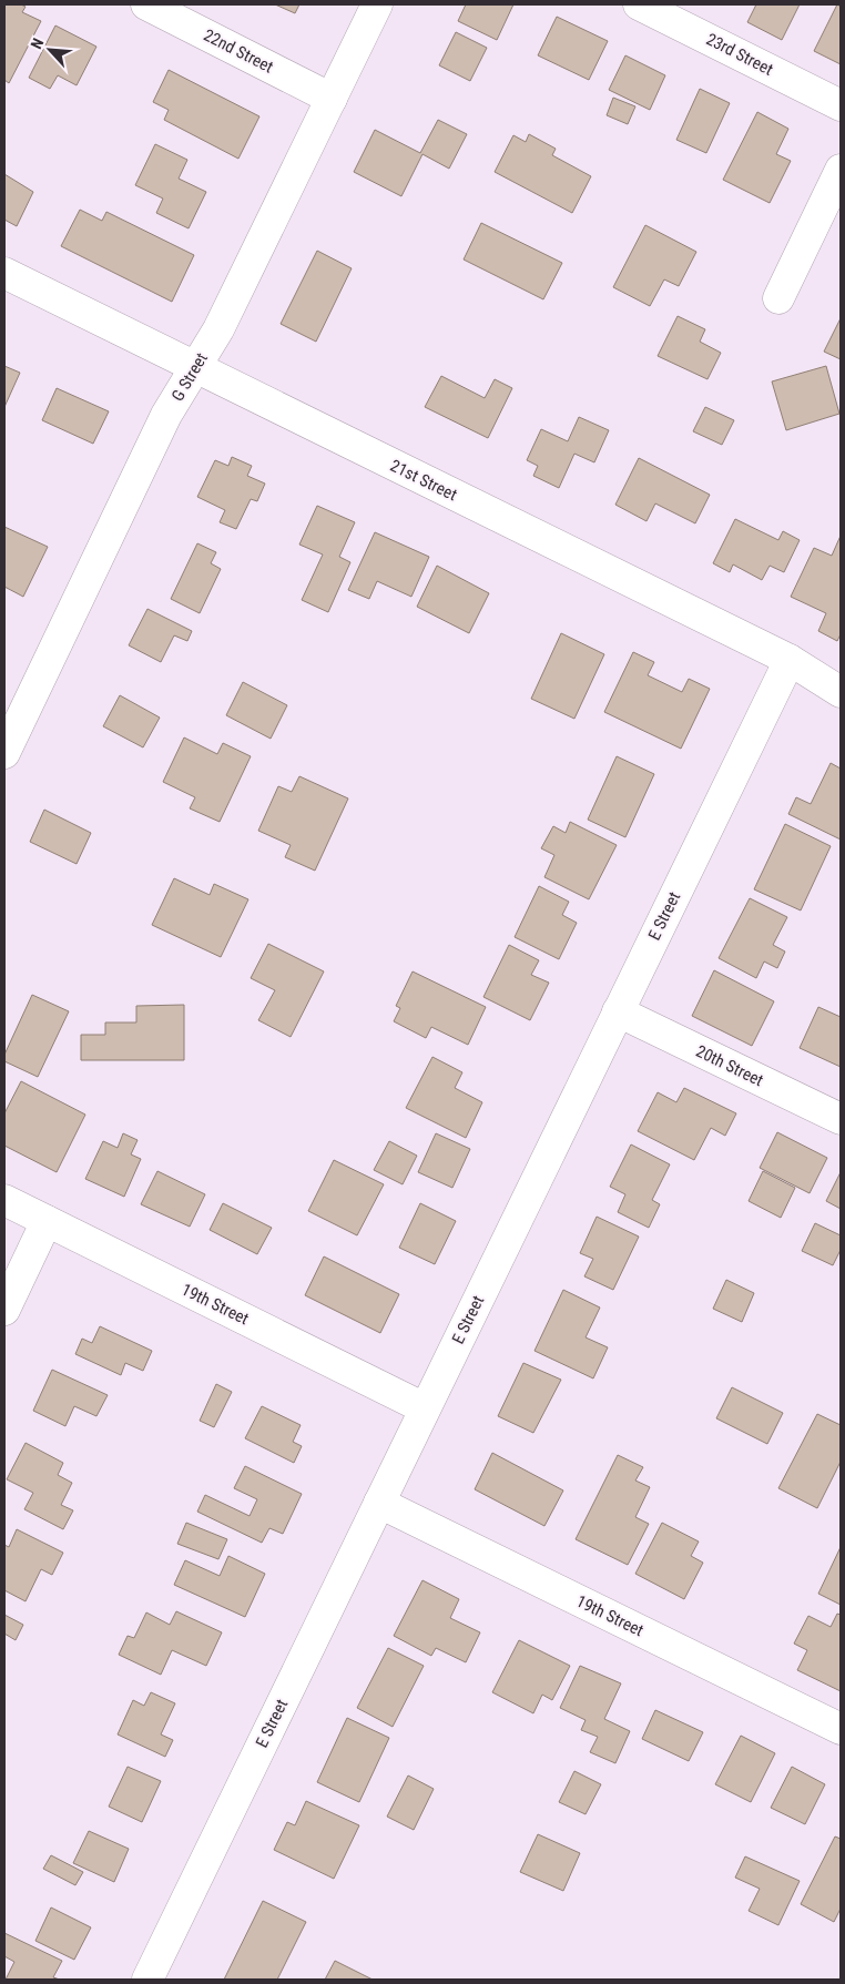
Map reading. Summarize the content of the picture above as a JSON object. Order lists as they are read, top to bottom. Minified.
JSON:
{"streets":{"street":["22nd Street","23rd Street","G Street","21st Street","E Street","20th Street","19th Street"]},"crossings":[["22nd Street","G Street"],["G Street","21st Street"],["21st Street","E Street"],["E Street","20th Street"],["E Street","19th Street"]],"north":"top left"}
